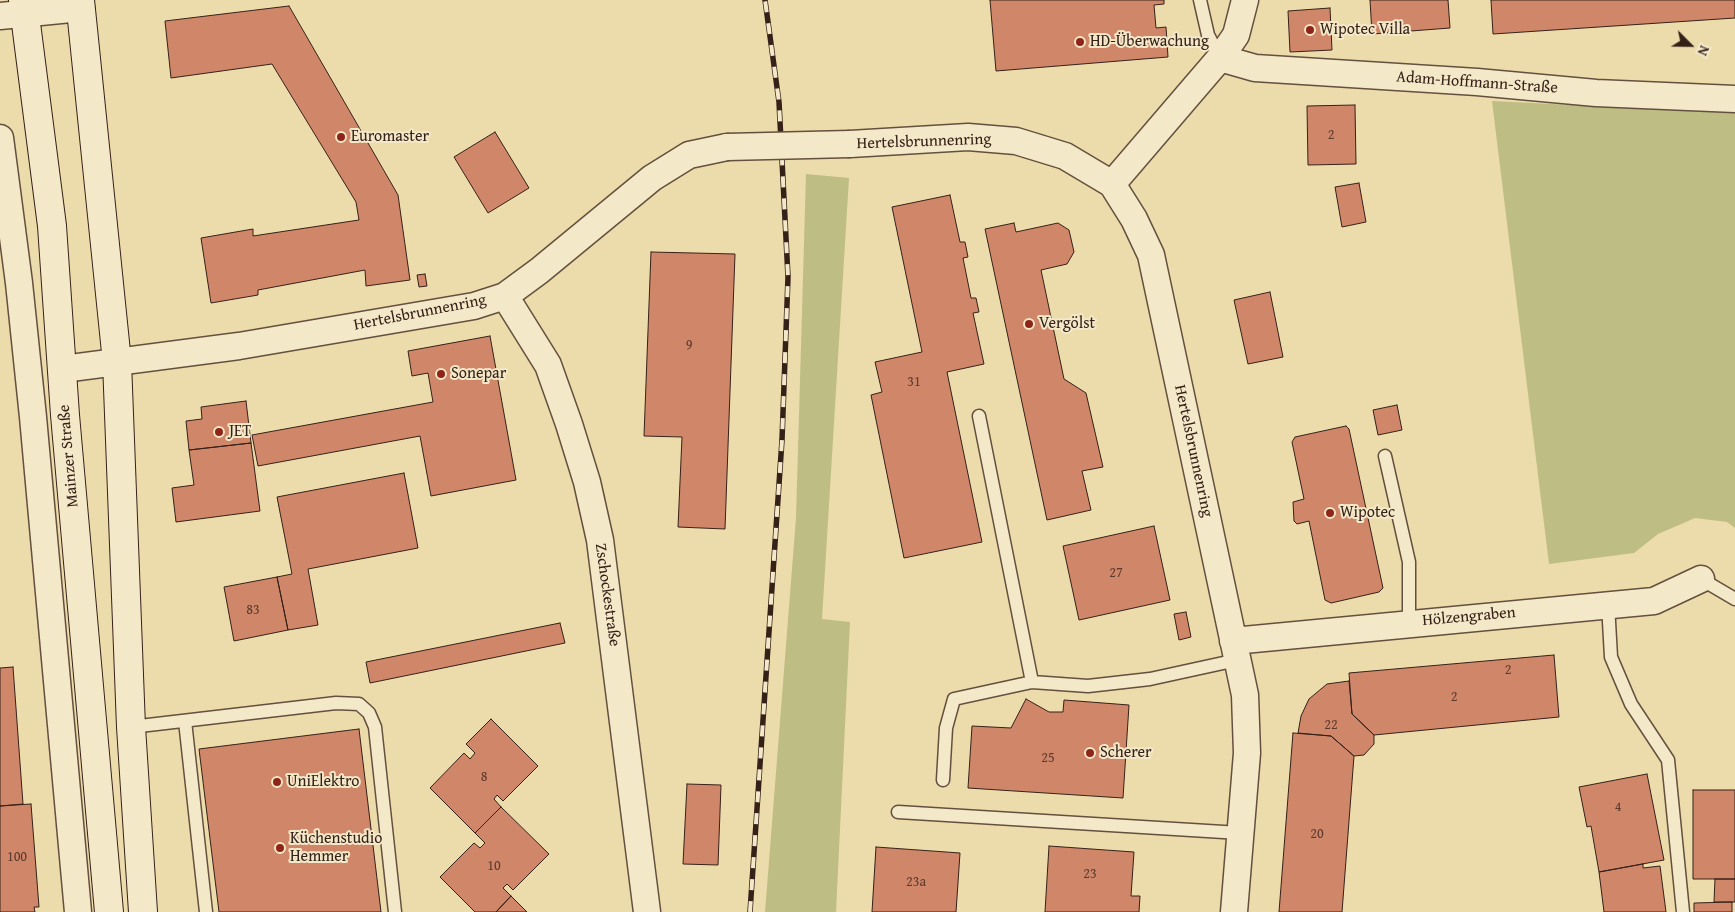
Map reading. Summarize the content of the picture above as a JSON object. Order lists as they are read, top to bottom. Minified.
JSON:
{"streets":{"main road":["Mainzer Straße"],"street":["Adam-Hoffmann-Straße","Hertelsbrunnenring","Zschockestraße","Hölzengraben"]},"crossings":[["Hertelsbrunnenring","Mainzer Straße"],["Hertelsbrunnenring","Zschockestraße"],["Hertelsbrunnenring","Hölzengraben"]],"places":["Wipotec Villa","HD-Überwachung","Euromaster","Vergölst","Sonepar","JET","Wipotec","Scherer","UniElektro","Küchenstudio Hemmer"],"house_numbers":["2","9","31","27","83","2","2","22","25","8","4","20","100","10","23","23a"],"north":"bottom right"}
